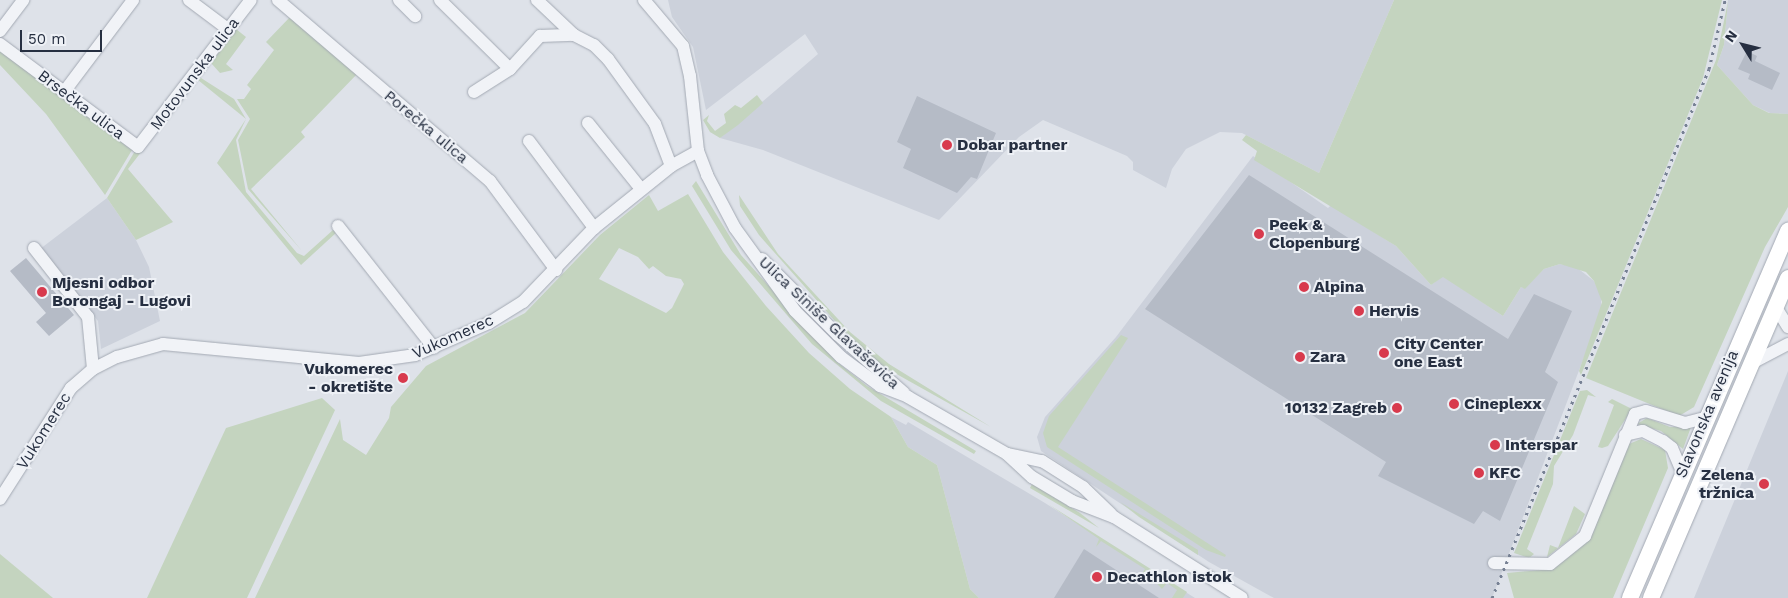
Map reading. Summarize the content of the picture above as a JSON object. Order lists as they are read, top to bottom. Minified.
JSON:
{"streets":{"main road":["Slavonska avenija"],"street":["Motovunska ulica","Brsečka ulica","Porečka ulica","Ulica Siniše Glavaševića","Vukomerec"]},"crossings":[["Motovunska ulica","Brsečka ulica"],["Porečka ulica","Vukomerec"],["Ulica Siniše Glavaševića","Vukomerec"]],"places":["Dobar partner","Peek & Clopenburg","Alpina","Mjesni odbor Borongaj - Lugovi","Hervis","City Center one East","Zara","Vukomerec - okretište","Cineplexx","10132 Zagreb","Interspar","KFC","Zelena tržnica","Decathlon istok"],"scale_bar":"50 m","north":"top left"}
